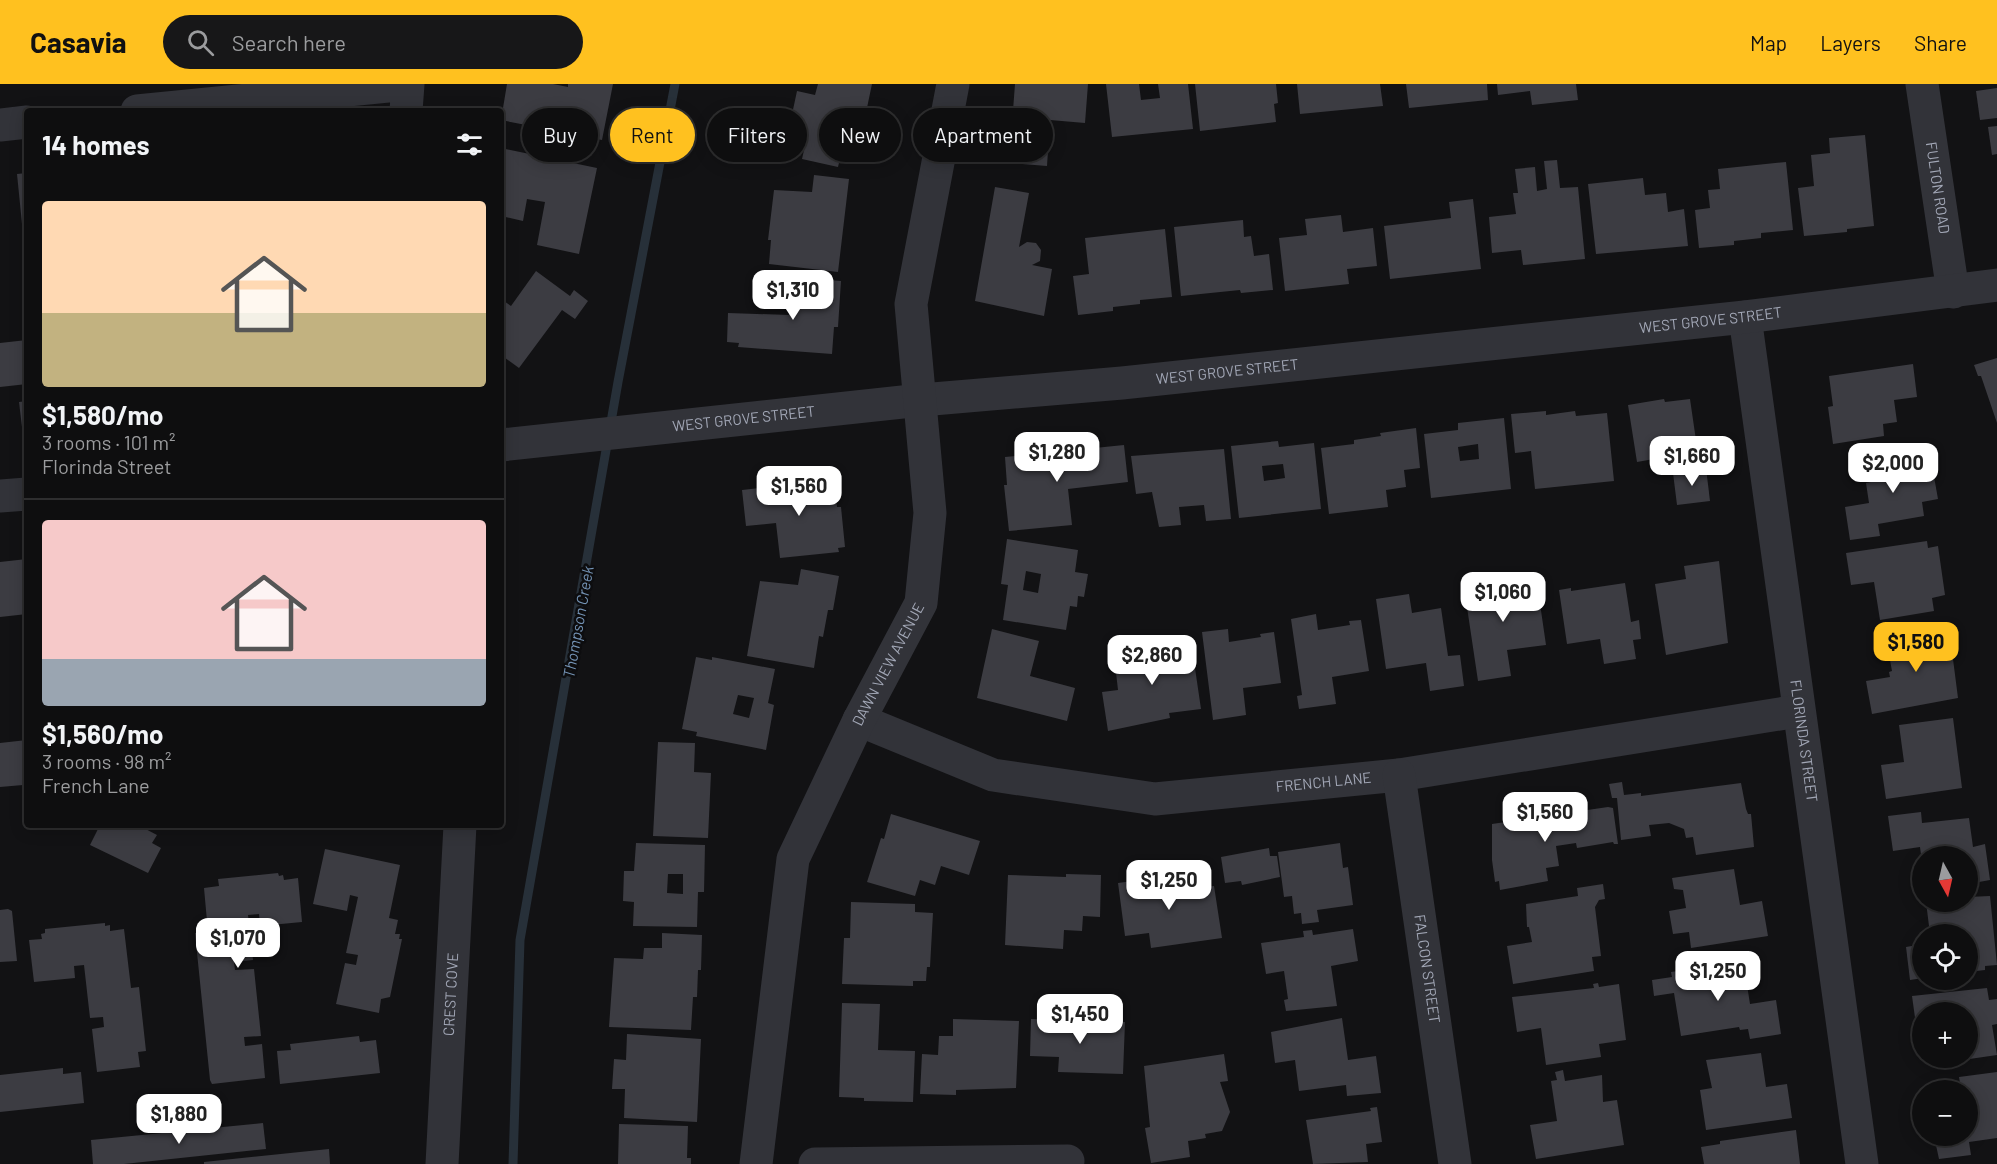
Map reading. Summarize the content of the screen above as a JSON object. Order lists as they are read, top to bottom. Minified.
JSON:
{"streets":{"street":["FULTON ROAD","WEST GROVE STREET","DAWN VIEW AVENUE","FLORINDA STREET","FRENCH LANE","FALCON STREET","CREST COVE"]},"crossings":[["FULTON ROAD","WEST GROVE STREET"],["WEST GROVE STREET","DAWN VIEW AVENUE"],["WEST GROVE STREET","FLORINDA STREET"],["DAWN VIEW AVENUE","FRENCH LANE"],["FLORINDA STREET","FRENCH LANE"],["FRENCH LANE","FALCON STREET"]],"water":["Thompson Creek"],"north":"bottom","page":{"header":"Casavia","search":"Search here","nav":["Map","Layers","Share"],"chip":["Buy","Rent","Filters","New","Apartment"],"heading":"14 homes","list":[{"name":"$1,580/mo","note":"3 rooms · 101 m² · Florinda Street"},{"name":"$1,560/mo","note":"3 rooms · 98 m² · French Lane"}],"price":["$1,310","$1,280","$1,660","$2,000","$1,560","$1,060","$1,580","$2,860","$1,560","$1,250","$1,070","$1,250","$1,450","$1,880"],"map_buttons":["+","−"]}}
